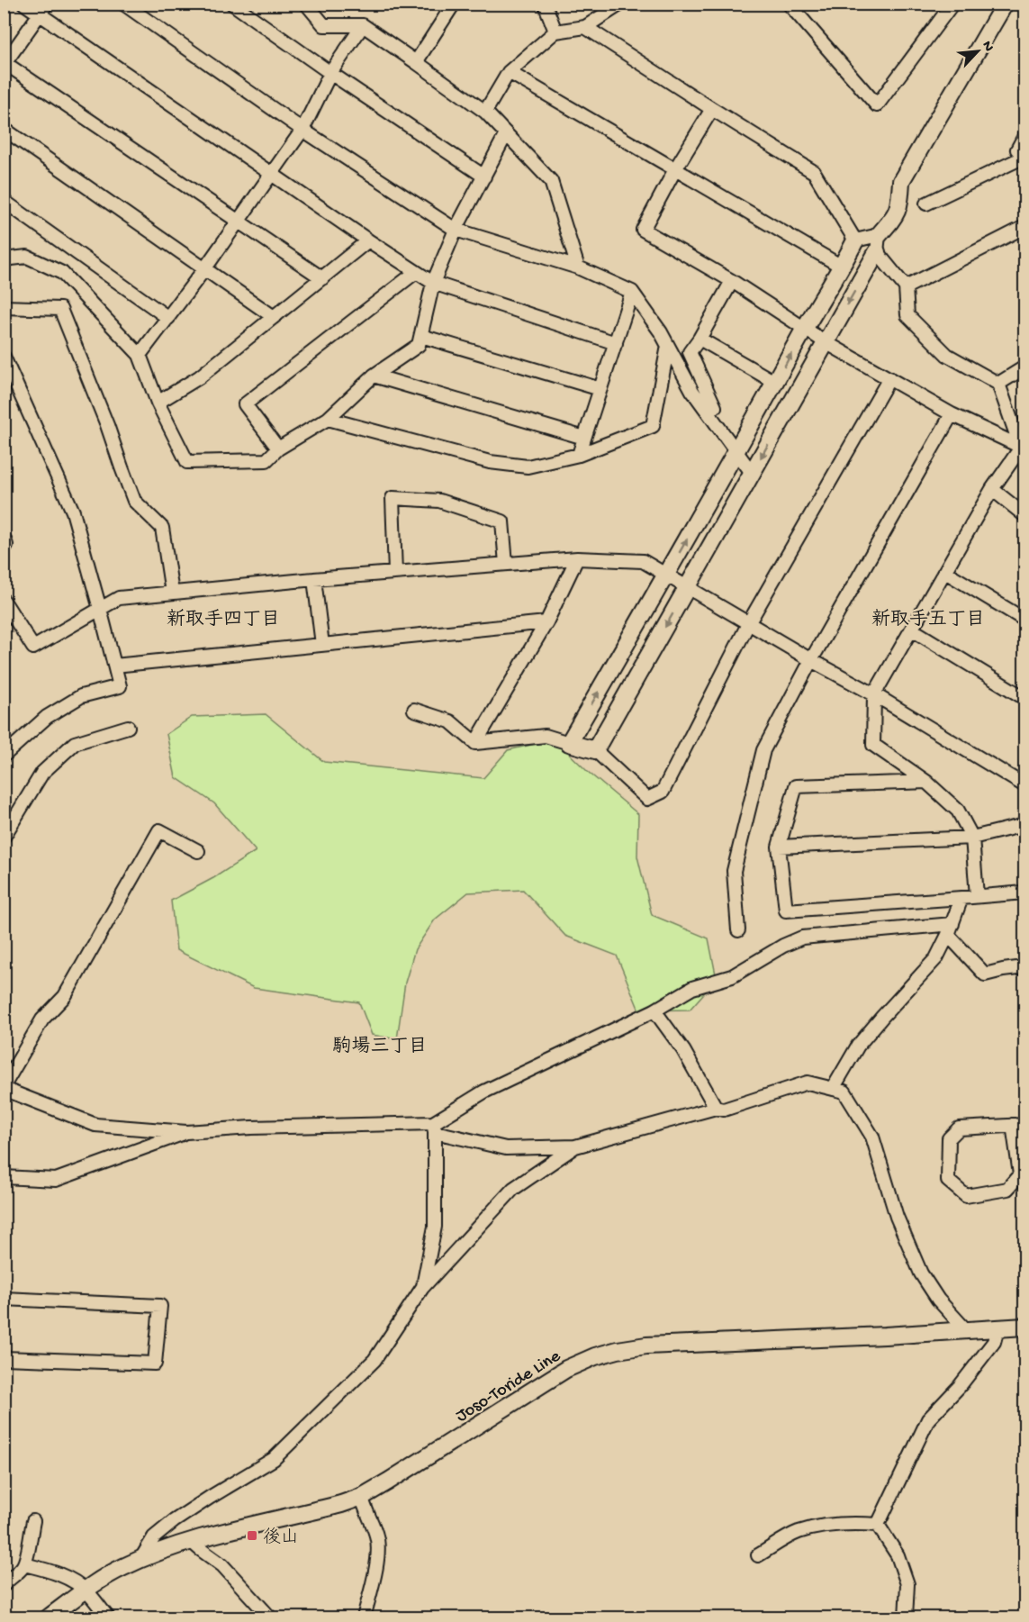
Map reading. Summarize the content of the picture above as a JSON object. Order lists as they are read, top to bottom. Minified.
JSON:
{"streets":{"street":["Joso-Toride Line"]},"districts":["新取手四丁目","新取手五丁目","駒場三丁目"],"places":{"transit":["後山"]},"north":"top right"}
